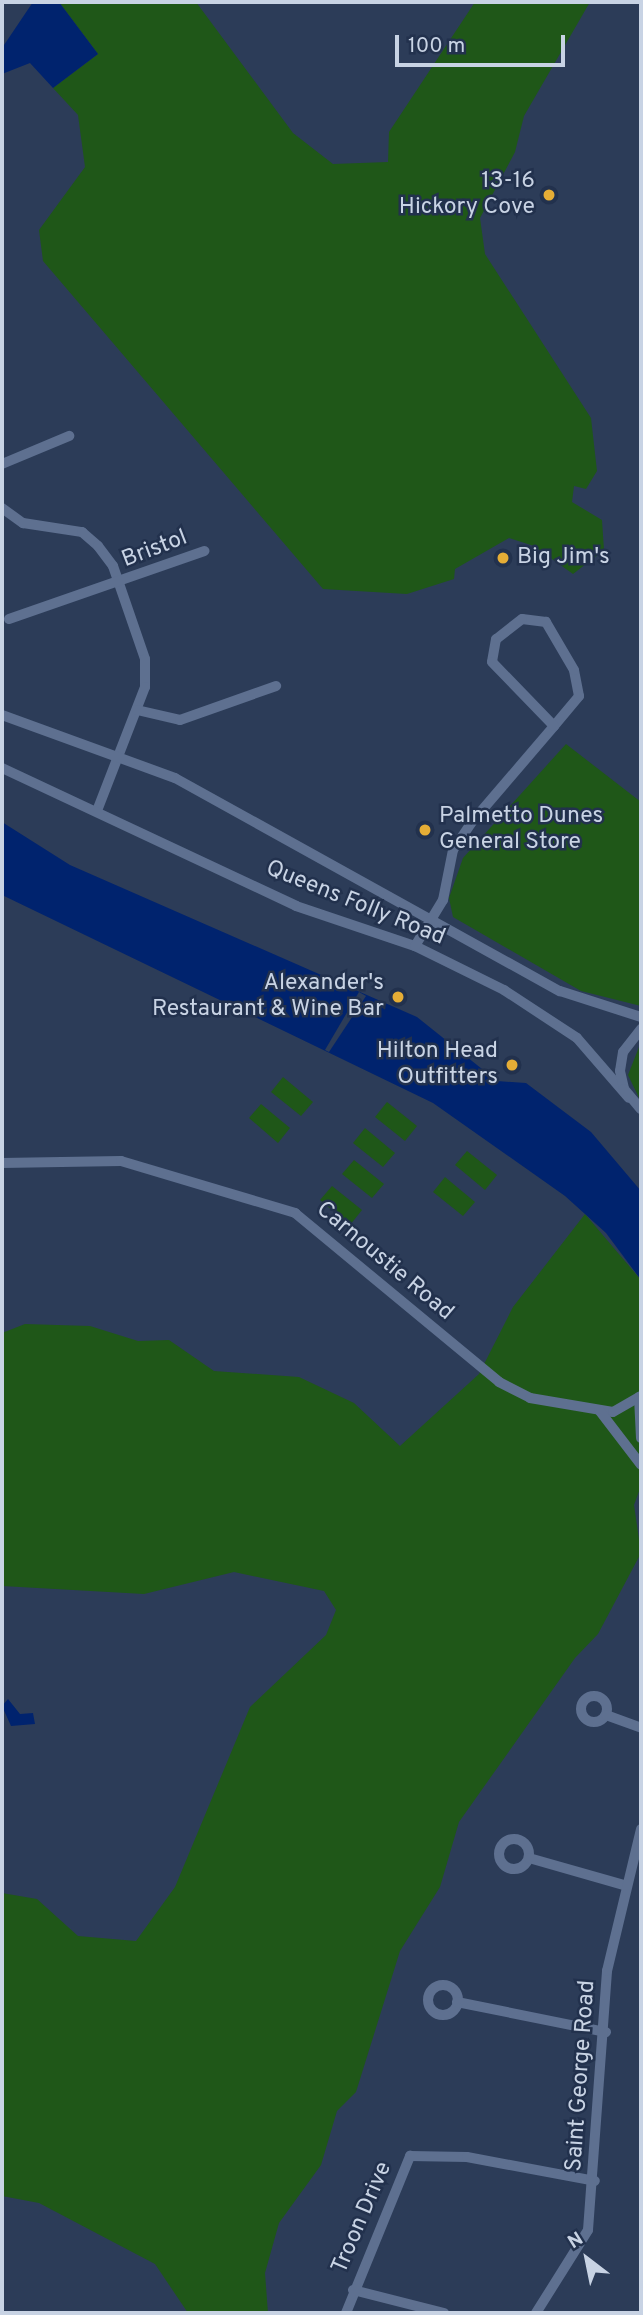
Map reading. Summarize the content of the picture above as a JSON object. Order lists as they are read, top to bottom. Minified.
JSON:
{"streets":{"street":["Bristol","Queens Folly Road","Carnoustie Road","Saint George Road","Troon Drive"]},"crossings":[["Saint George Road","Troon Drive"]],"places":["13-16 Hickory Cove","Big Jim's","Palmetto Dunes General Store","Alexander's Restaurant & Wine Bar","Hilton Head Outfitters"],"scale_bar":"100 m","north":"top left"}
